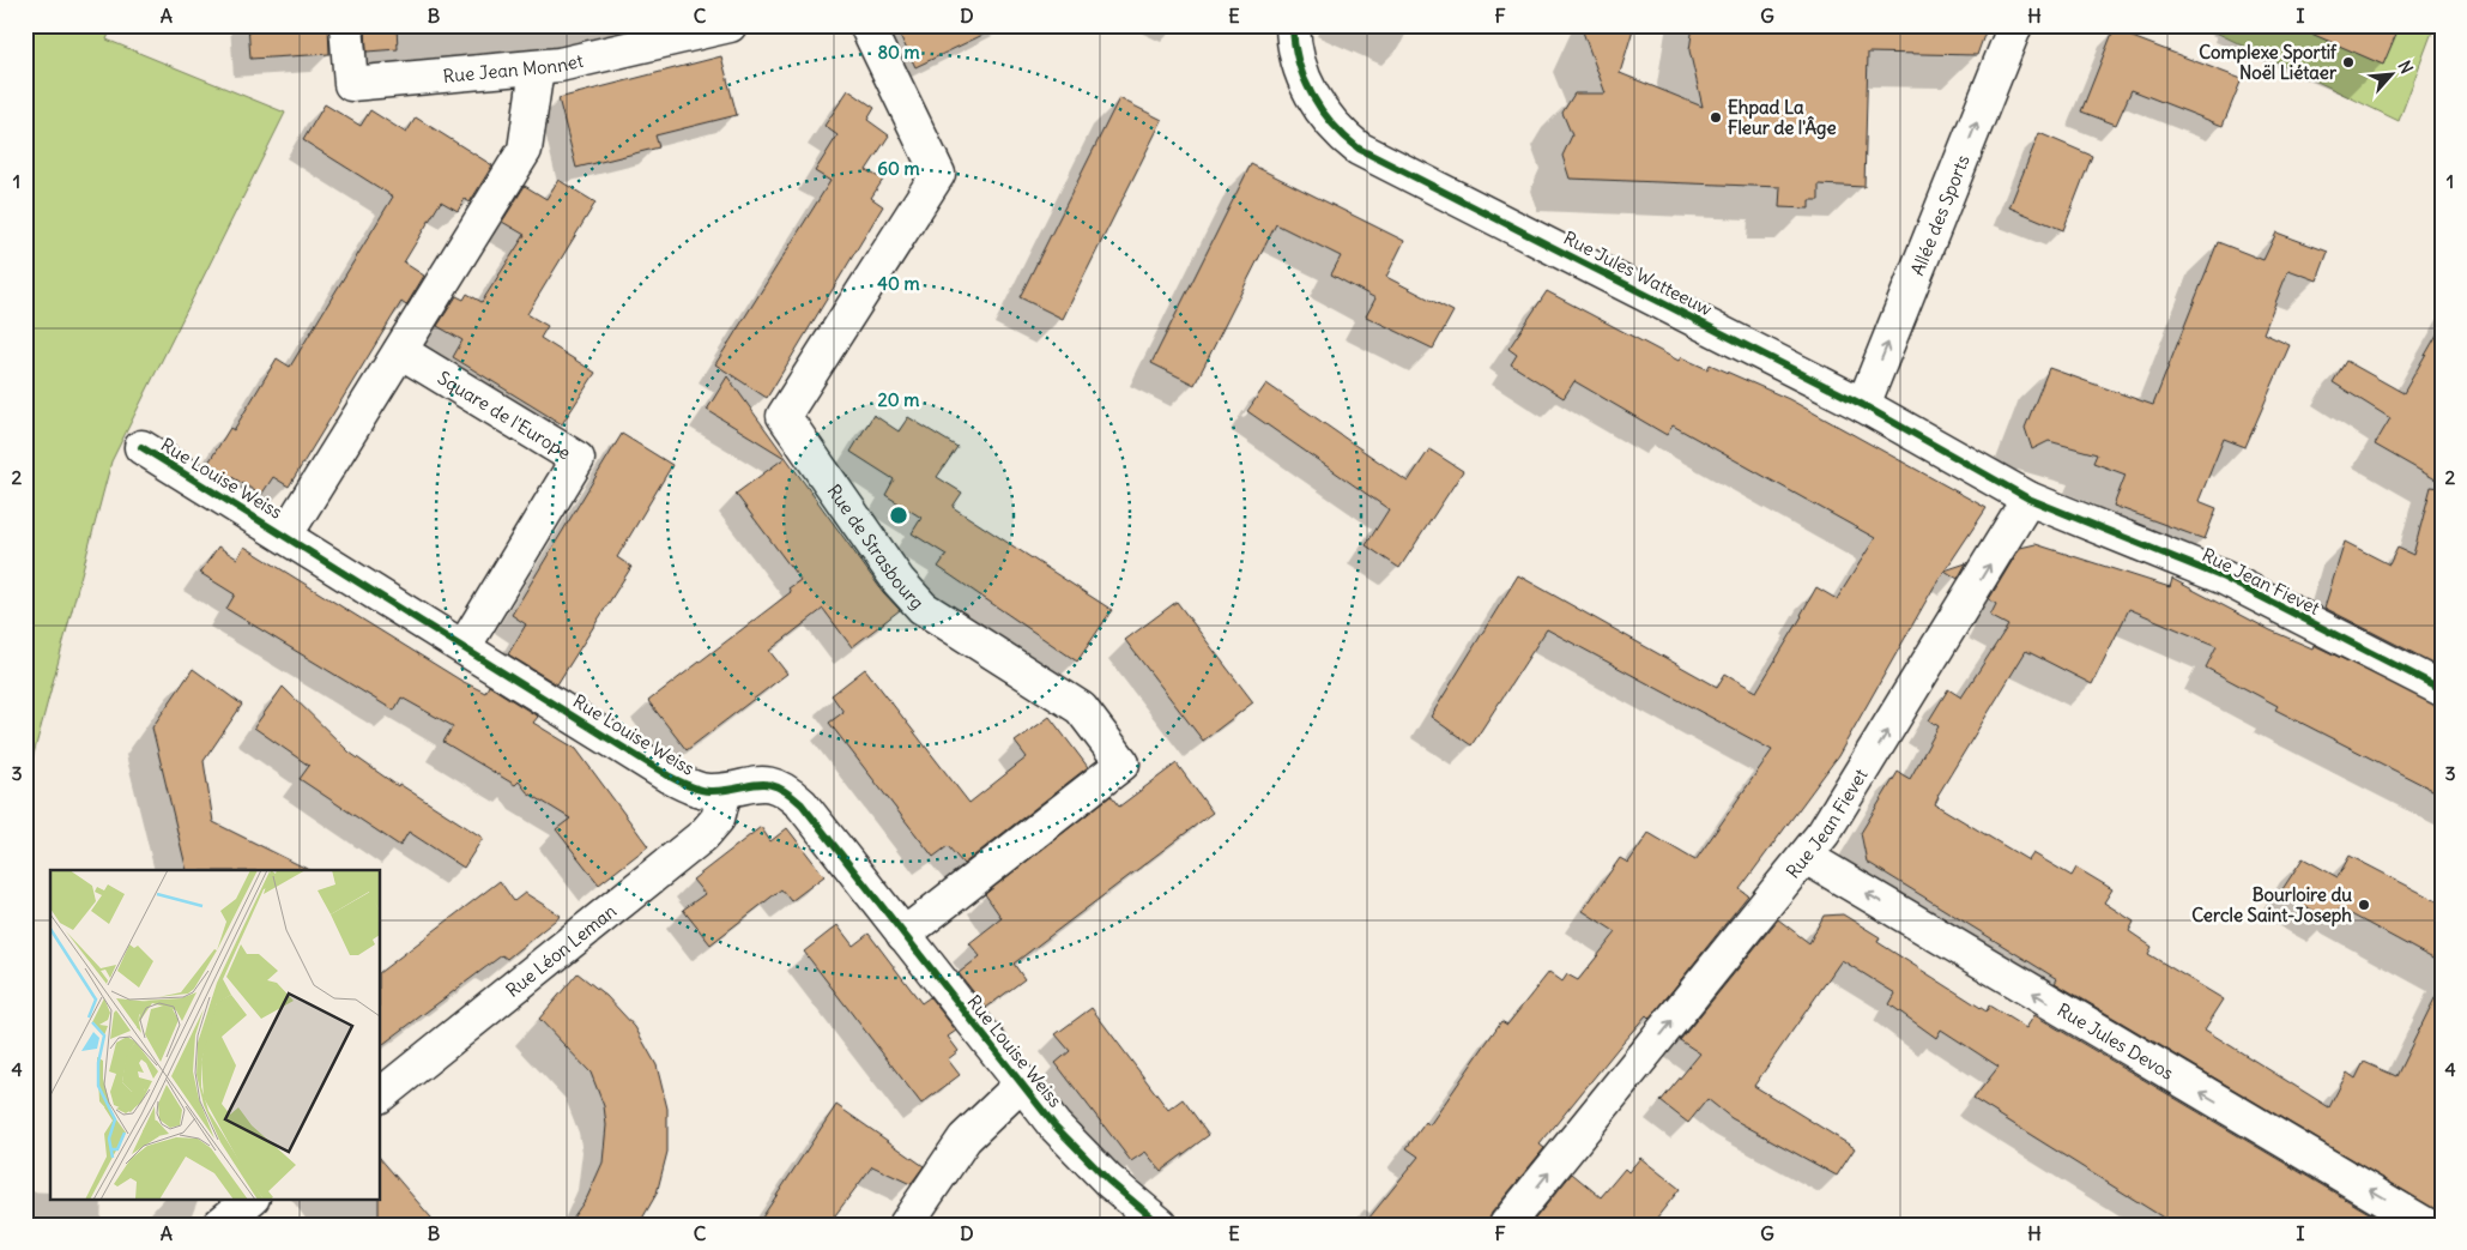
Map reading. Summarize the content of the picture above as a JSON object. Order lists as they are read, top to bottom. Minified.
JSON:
{"streets":{"street":["Rue Jean Monnet","Allée des Sports","Rue Jules Watteeuw","Square de l'Europe","Rue Louise Weiss","Rue de Strasbourg","Rue Jean Fievet","Rue Léon Leman","Rue Jules Devos"]},"crossings":[["Allée des Sports","Rue Jules Watteeuw"],["Rue Jules Watteeuw","Rue Jean Fievet"],["Square de l'Europe","Rue Louise Weiss"],["Rue Louise Weiss","Rue de Strasbourg"],["Rue Louise Weiss","Rue Léon Leman"],["Rue Jean Fievet","Rue Jules Devos"]],"one_way":["Allée des Sports","Rue Jean Fievet","Rue Jules Devos"],"places":["Complexe Sportif Noël Liétaer","Ehpad La Fleur de l'Âge","Bourloire du Cercle Saint-Joseph"],"north":"top right","grid":{"columns":["A","B","C","D","E","F","G","H","I"],"rows":["1","2","3","4"]},"rings":["80 m","60 m","40 m","20 m"]}
